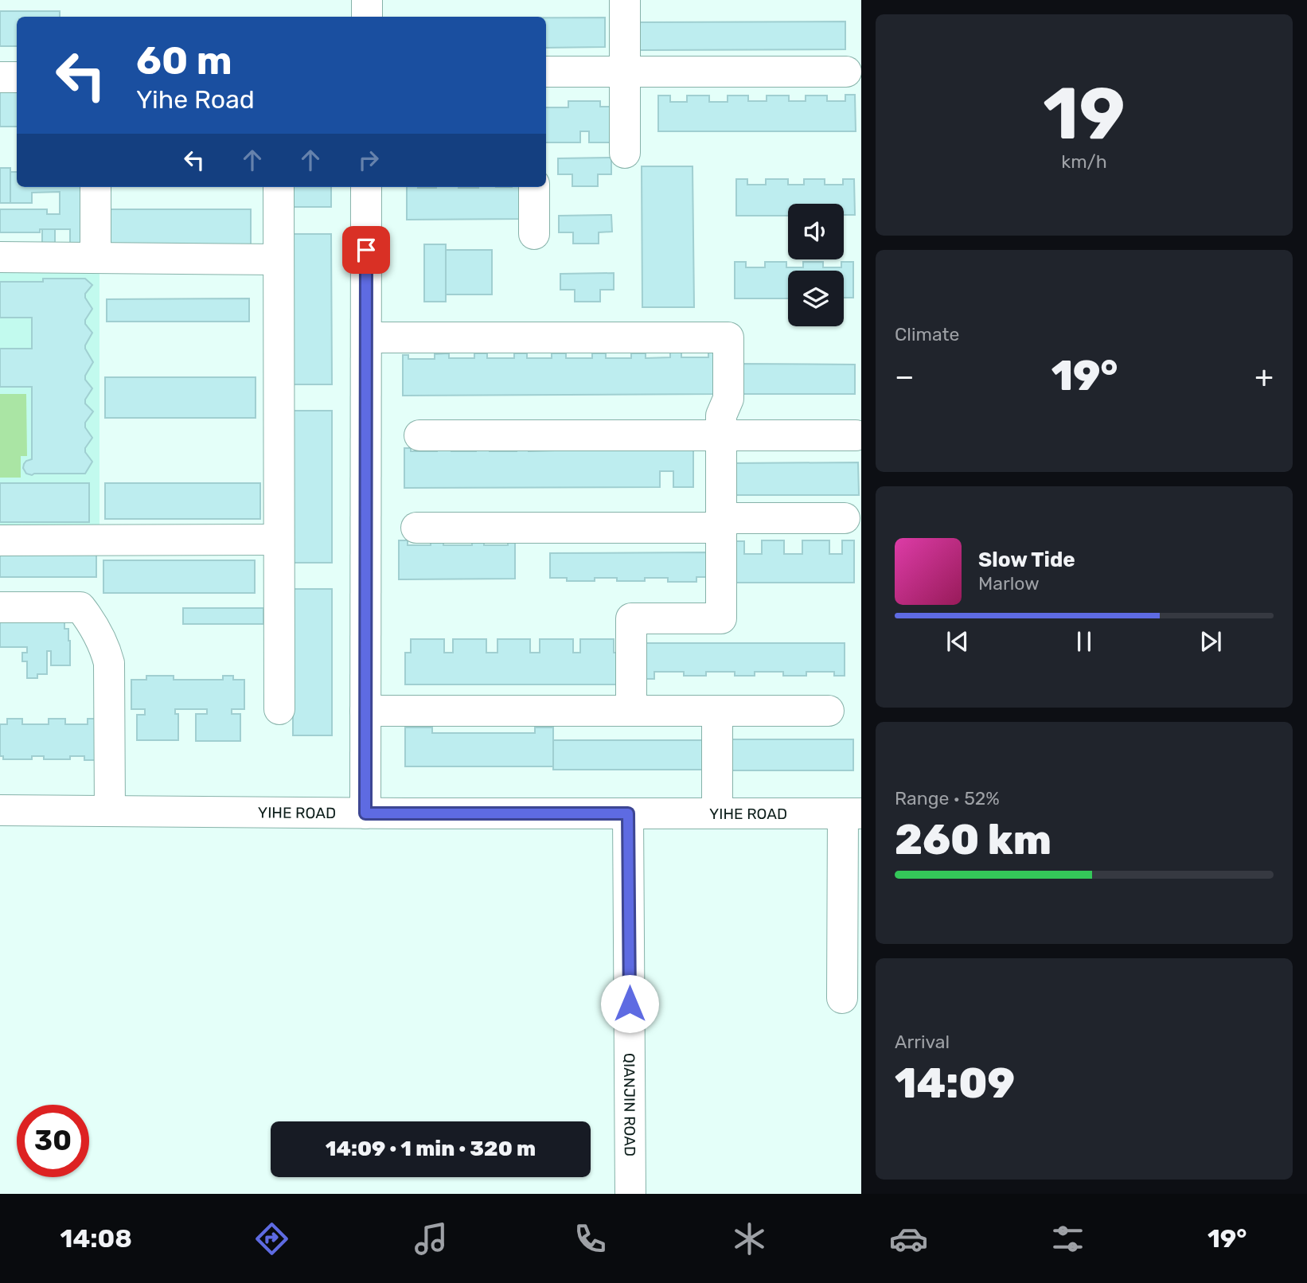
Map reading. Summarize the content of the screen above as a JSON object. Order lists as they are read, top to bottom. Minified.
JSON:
{"streets":{"street":["YIHE ROAD","QIANJIN ROAD"]},"crossings":[["YIHE ROAD","QIANJIN ROAD"]],"page":{"tile":[["19","km/h"],"Climate",["Range · 52%","260 km"],["Arrival","14:09"]],"turn":["60 m","Yihe Road"],"heat":["−","19°","+"],"song":["Slow Tide","Marlow"],"limit":"30","trip":"14:09 · 1 min · 320 m","tabs":["14:08","19°"]}}
